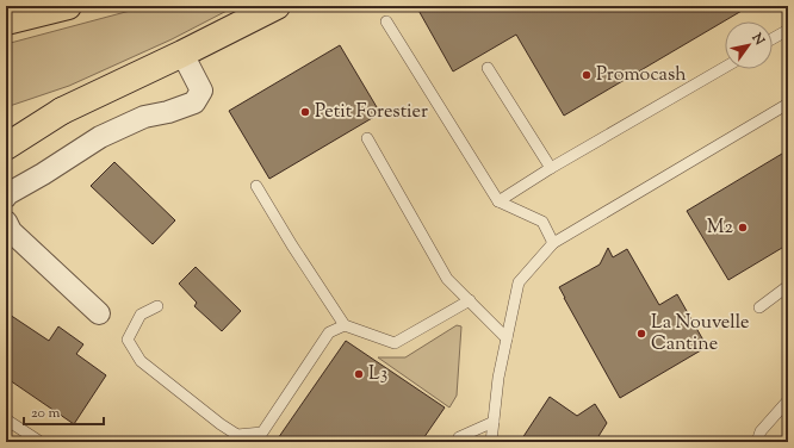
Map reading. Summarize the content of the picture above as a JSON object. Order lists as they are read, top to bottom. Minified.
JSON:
{"places":["Promocash","Petit Forestier","M2","La Nouvelle Cantine","L3"],"scale_bar":"20 m","north":"top right"}
